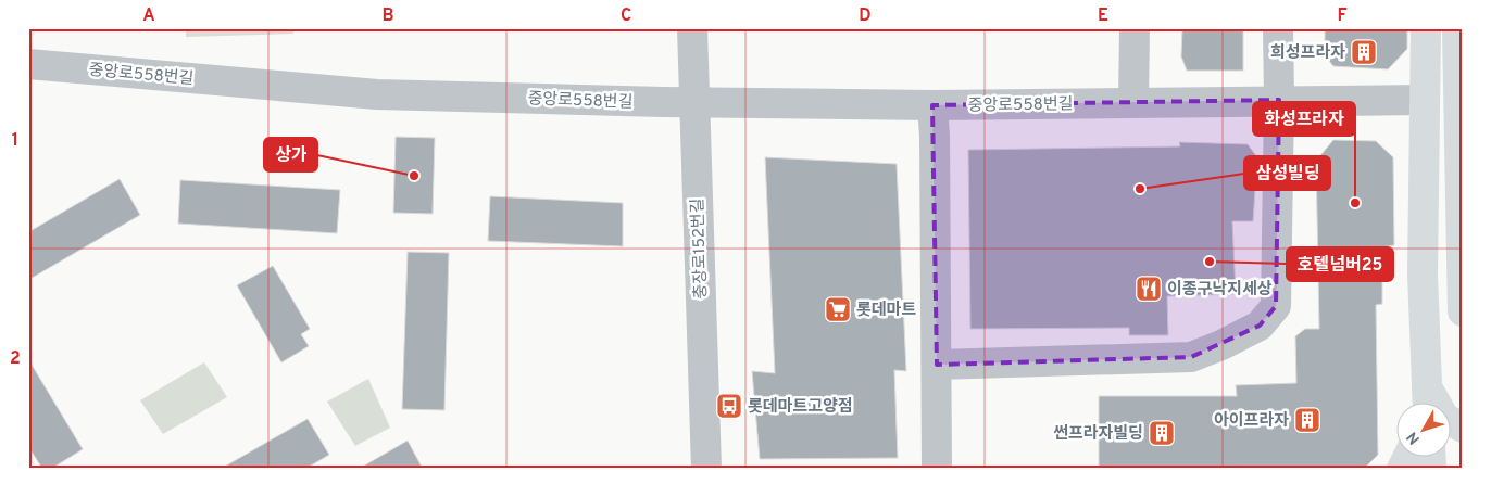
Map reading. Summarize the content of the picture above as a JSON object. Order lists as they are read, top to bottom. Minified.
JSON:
{"streets":{"street":["중앙로558번길","충장로152번길"]},"crossings":[["중앙로558번길","충장로152번길"]],"places":{"building":["희성프라자","아이프라자","썬프라자빌딩"],"other":["상가","삼성빌딩","화성프라자","호텔넘버25"],"restaurant":["이종구낙지세상"],"supermarket":["롯데마트"],"bus stop":["롯데마트고양점"]},"north":"bottom left","grid":{"columns":["A","B","C","D","E","F"],"rows":["1","2"]}}
